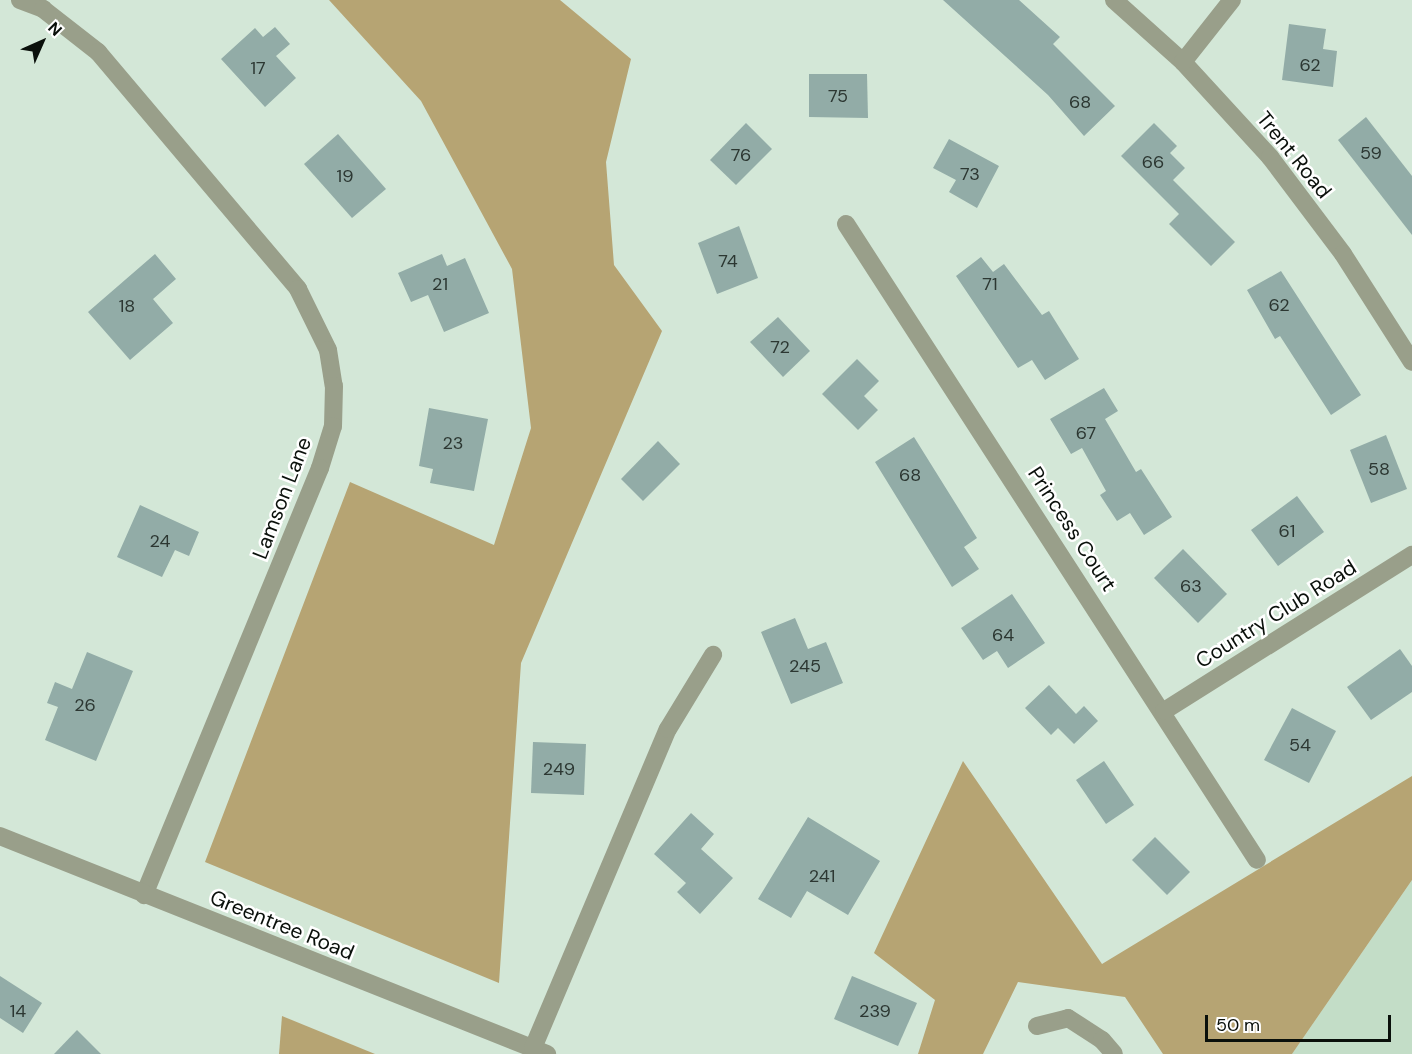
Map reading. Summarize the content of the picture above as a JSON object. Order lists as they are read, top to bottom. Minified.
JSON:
{"streets":{"street":["Trent Road","Lamson Lane","Princess Court","Country Club Road","Greentree Road"]},"crossings":[["Lamson Lane","Greentree Road"],["Princess Court","Country Club Road"]],"house_numbers":["62","17","75","68","59","76","66","73","19","74","21","71","62","18","72","67","23","58","68","61","24","63","64","245","26","54","249","241","14","239"],"scale_bar":"50 m","north":"top right"}
